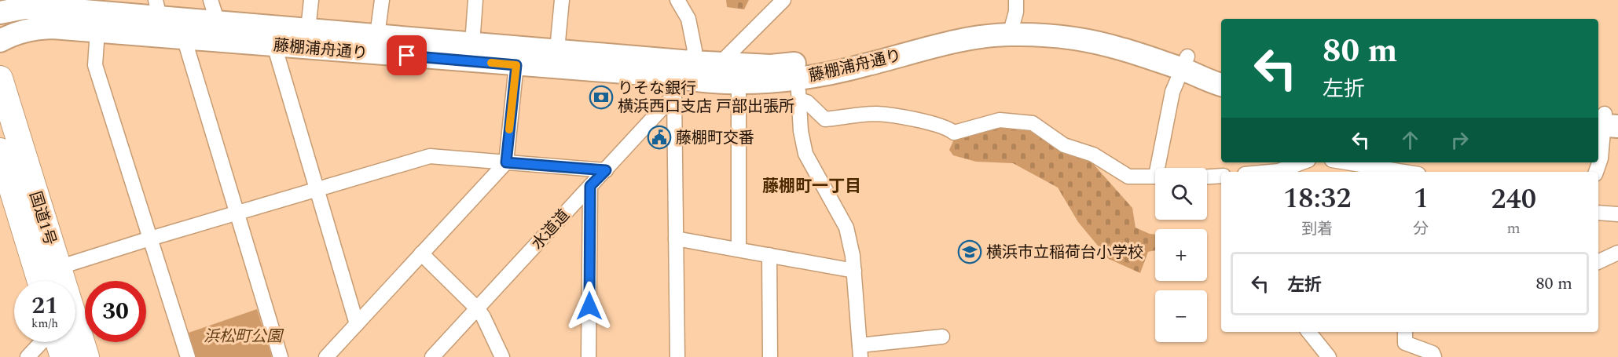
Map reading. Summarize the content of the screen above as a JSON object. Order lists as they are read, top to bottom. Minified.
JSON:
{"streets":{"highway":["国道1号"],"main road":["藤棚浦舟通り"],"street":["水道道"]},"crossings":[["藤棚浦舟通り","水道道"]],"districts":["藤棚町一丁目"],"parks":["浜松町公園"],"places":{"bank":["りそな銀行 横浜西口支店 戸部出張所"],"public building":["藤棚町交番"],"school or university":["横浜市立稲荷台小学校"]},"page":{"turn":["80 m","左折"],"map_buttons":["+","−"],"eta":["18:32","到着","1","分","240","m"],"list":[{"name":"左折","value":"80 m"}],"speed":"21 km/h","limit":"30"}}
